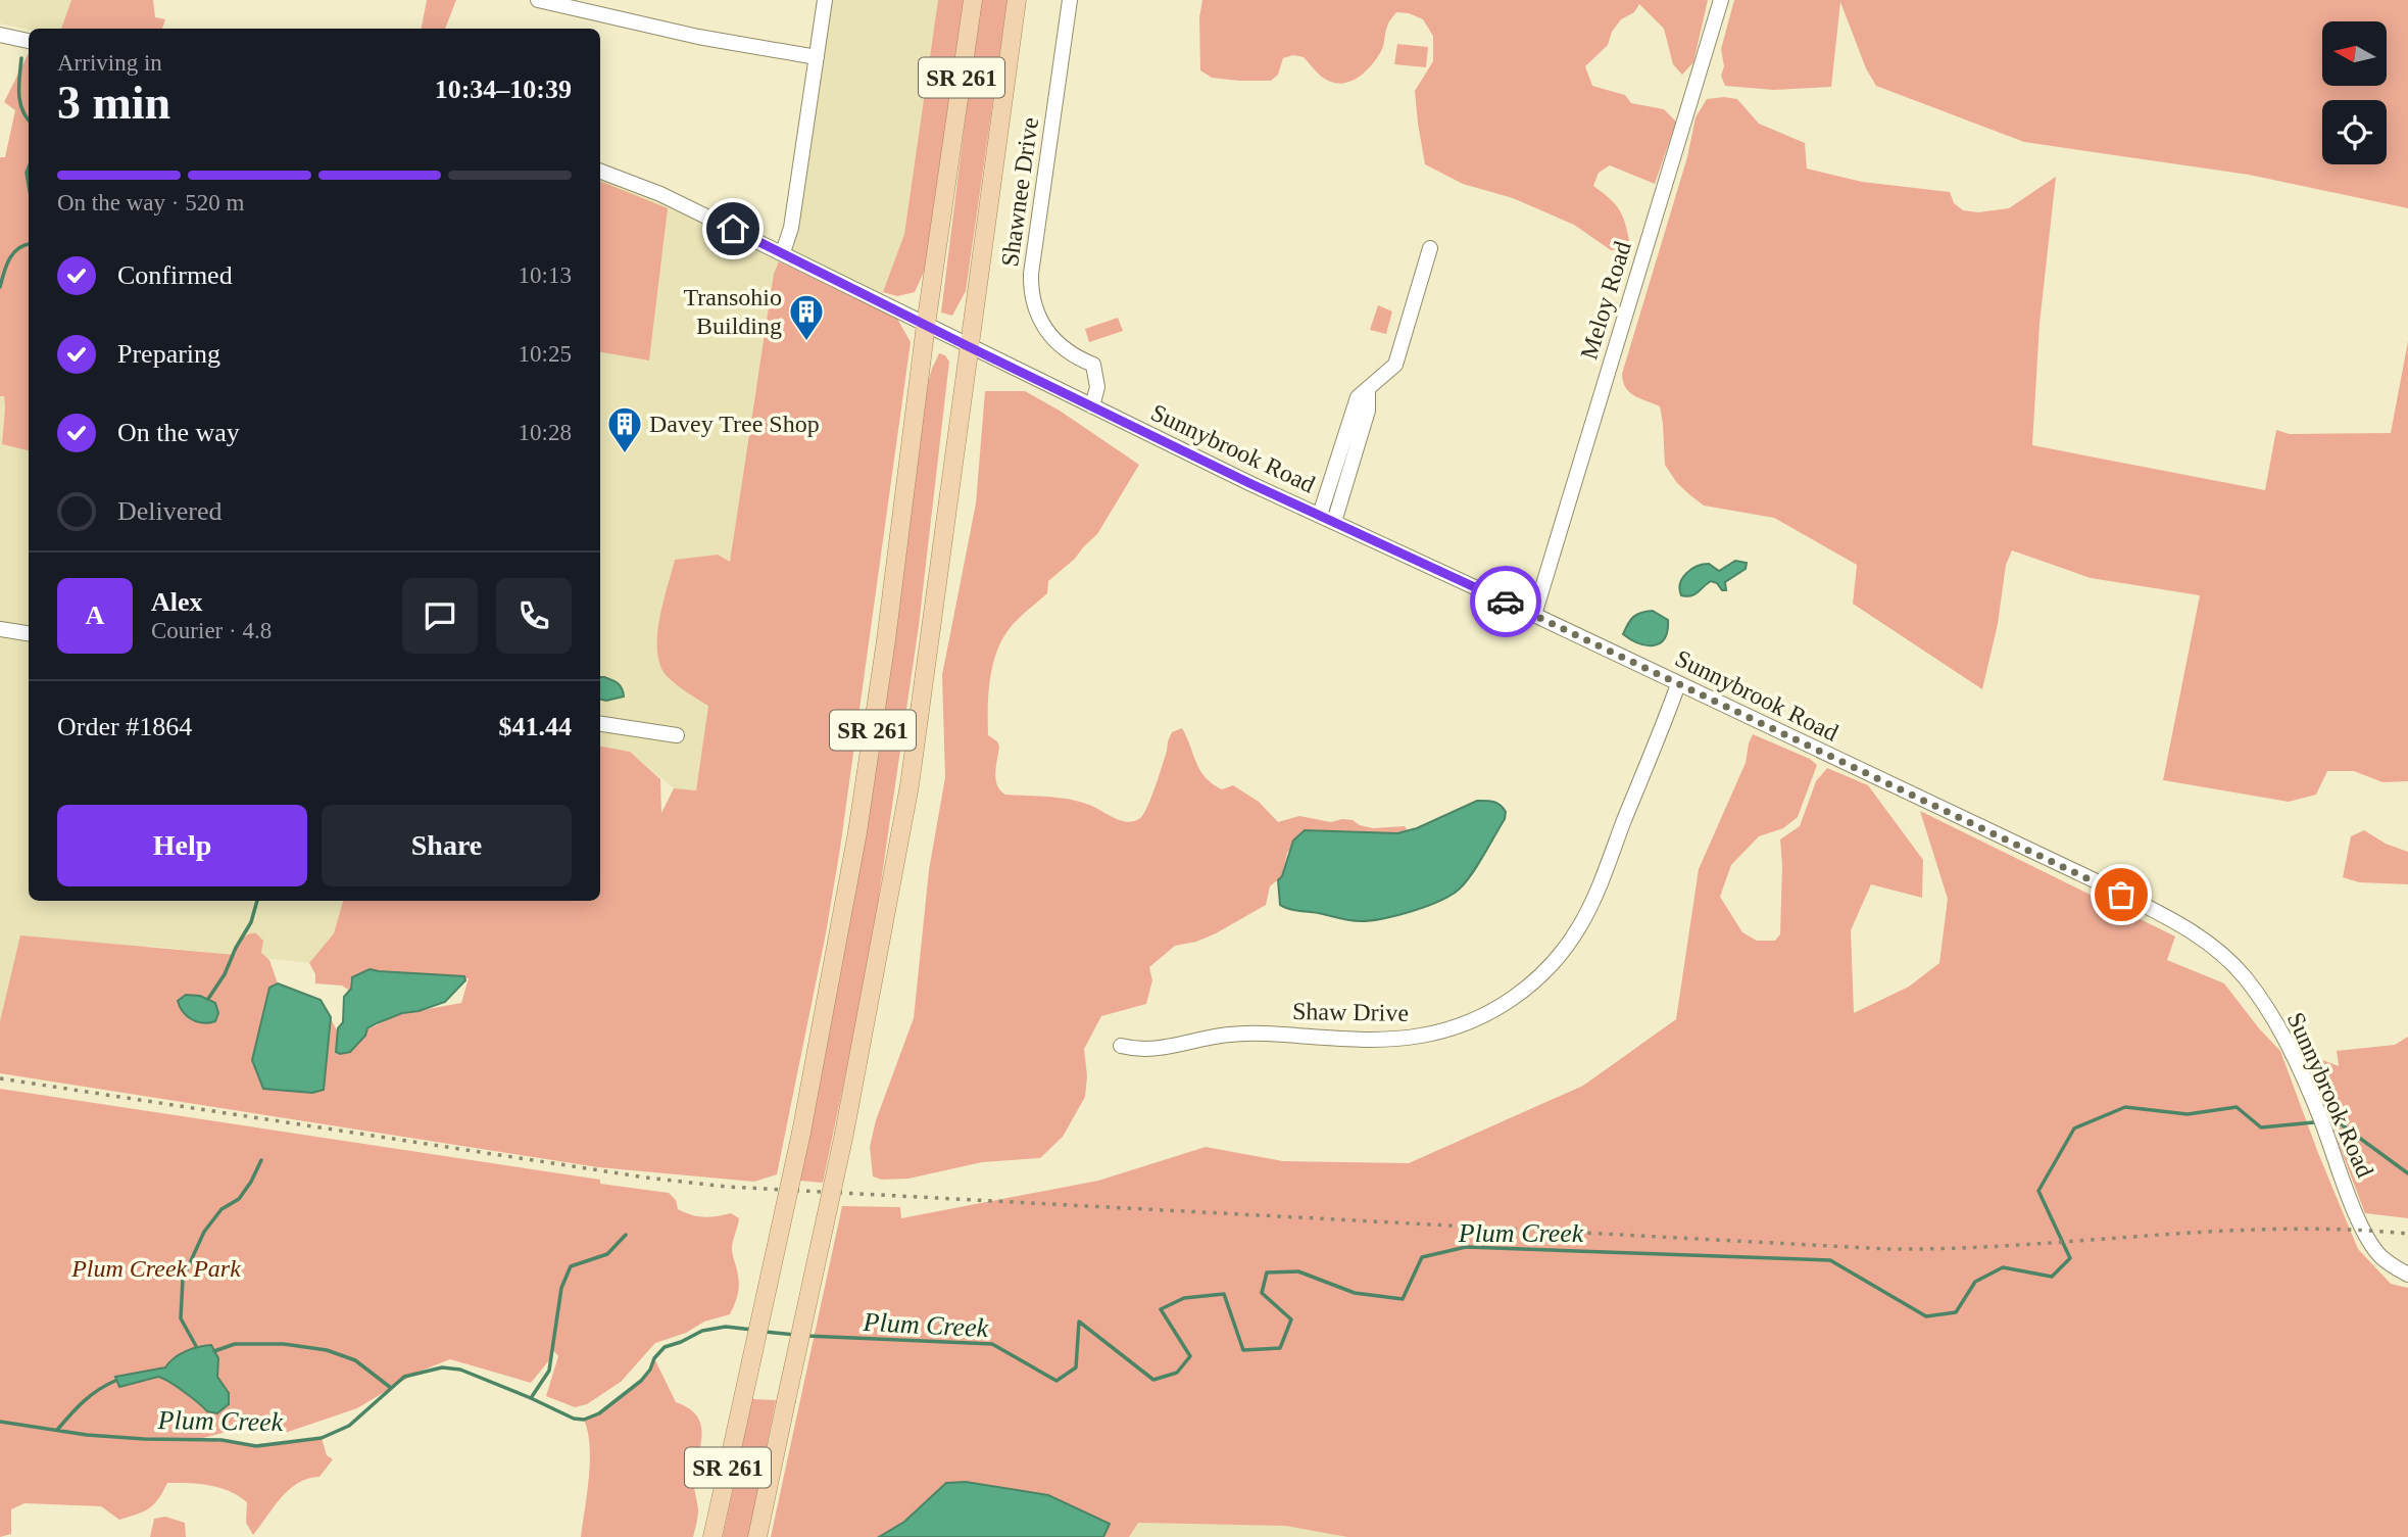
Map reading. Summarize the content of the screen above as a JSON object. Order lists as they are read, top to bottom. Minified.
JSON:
{"streets":{"main road":["SR 261"],"street":["Shawnee Drive","Meloy Road","Sunnybrook Road","Shaw Drive"]},"crossings":[["SR 261","Sunnybrook Road"],["Shawnee Drive","Sunnybrook Road"],["Meloy Road","Sunnybrook Road"],["Sunnybrook Road","Shaw Drive"]],"water":["Plum Creek"],"parks":["Plum Creek Park"],"places":{"building":["Transohio Building","Davey Tree Shop"]},"north":"left","page":{"heading":["3 min","Arriving in","10:34–10:39"],"panel":["Alex","Courier · 4.8","Order #1864","$41.44"],"bar":"On the way · 520 m","list":[["Confirmed","10:13"],["Preparing","10:25"],["On the way","10:28"],"Delivered"],"round":"A","buttons":["Help","Share"]}}
